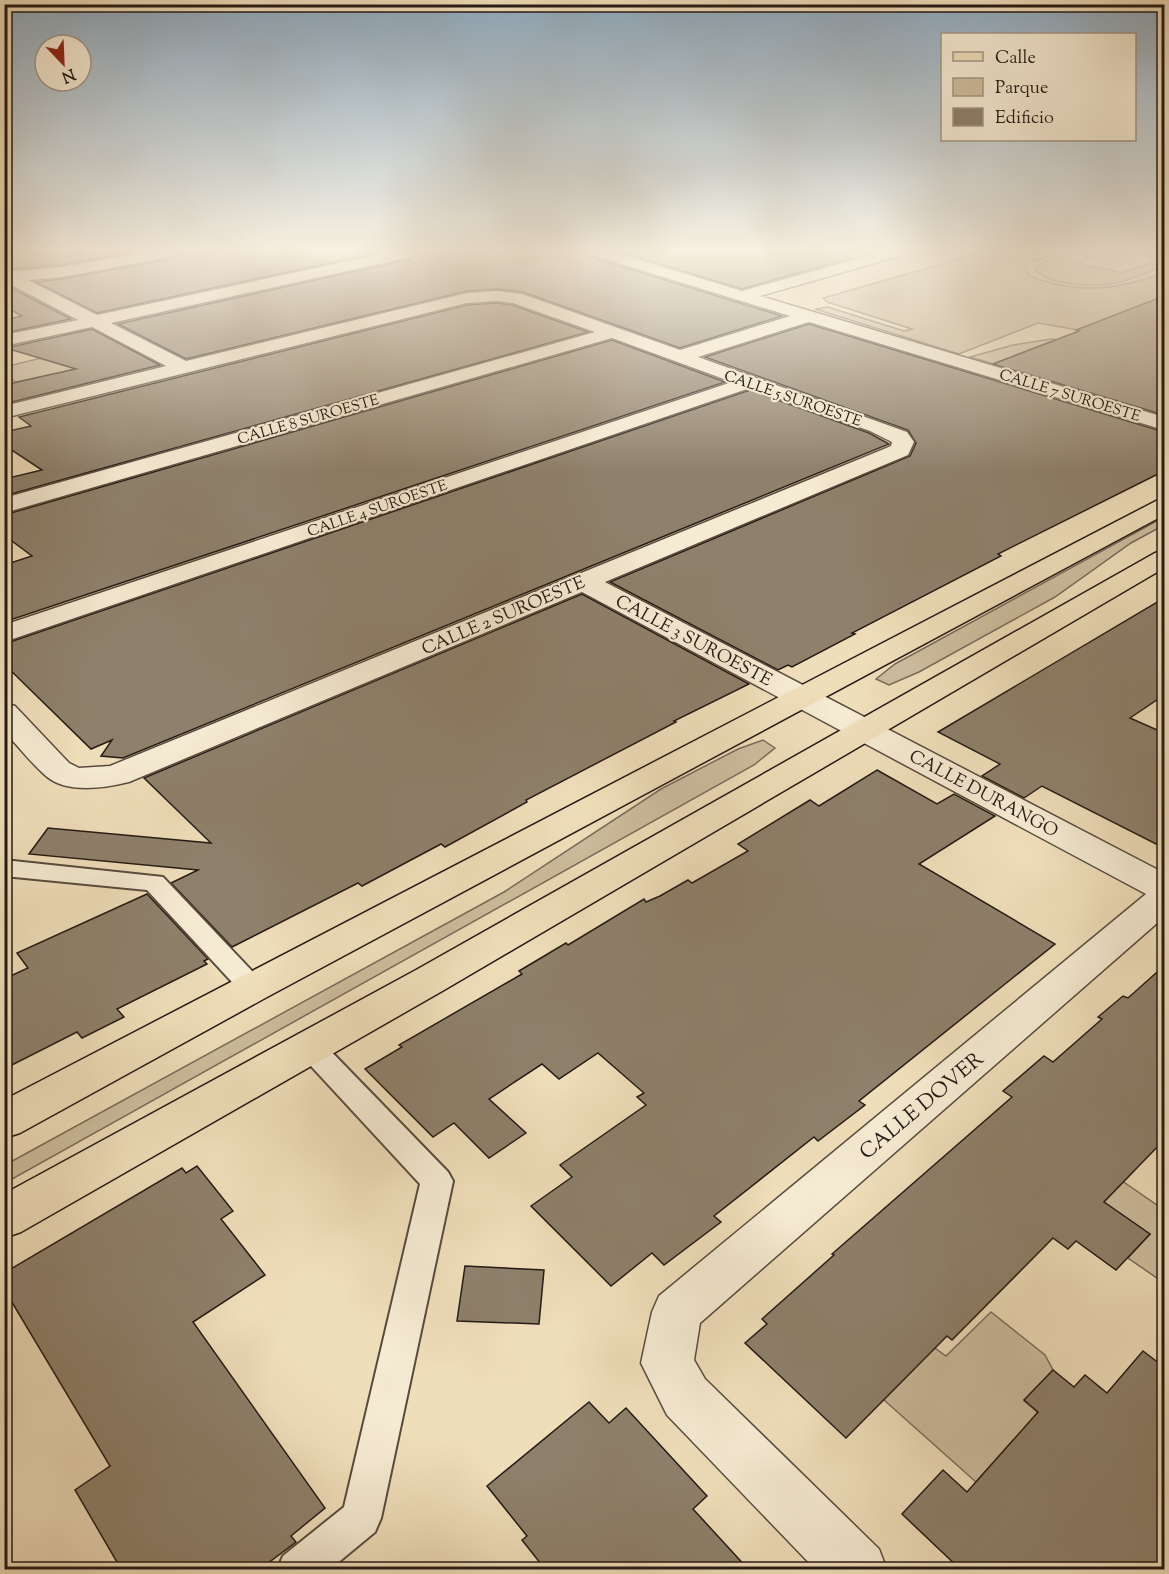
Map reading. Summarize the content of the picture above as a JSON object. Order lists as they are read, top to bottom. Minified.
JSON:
{"streets":{"street":["CALLE 7 SUROESTE","CALLE 5 SUROESTE","CALLE 8 SUROESTE","CALLE 4 SUROESTE","CALLE 2 SUROESTE","CALLE 3 SUROESTE","CALLE DURANGO","CALLE DOVER"]},"crossings":[["CALLE 5 SUROESTE","CALLE 8 SUROESTE"],["CALLE 5 SUROESTE","CALLE 4 SUROESTE"],["CALLE 5 SUROESTE","CALLE 2 SUROESTE"],["CALLE 2 SUROESTE","CALLE 3 SUROESTE"],["CALLE 3 SUROESTE","CALLE DURANGO"]],"legend":["Calle","Parque","Edificio"],"north":"bottom right"}
